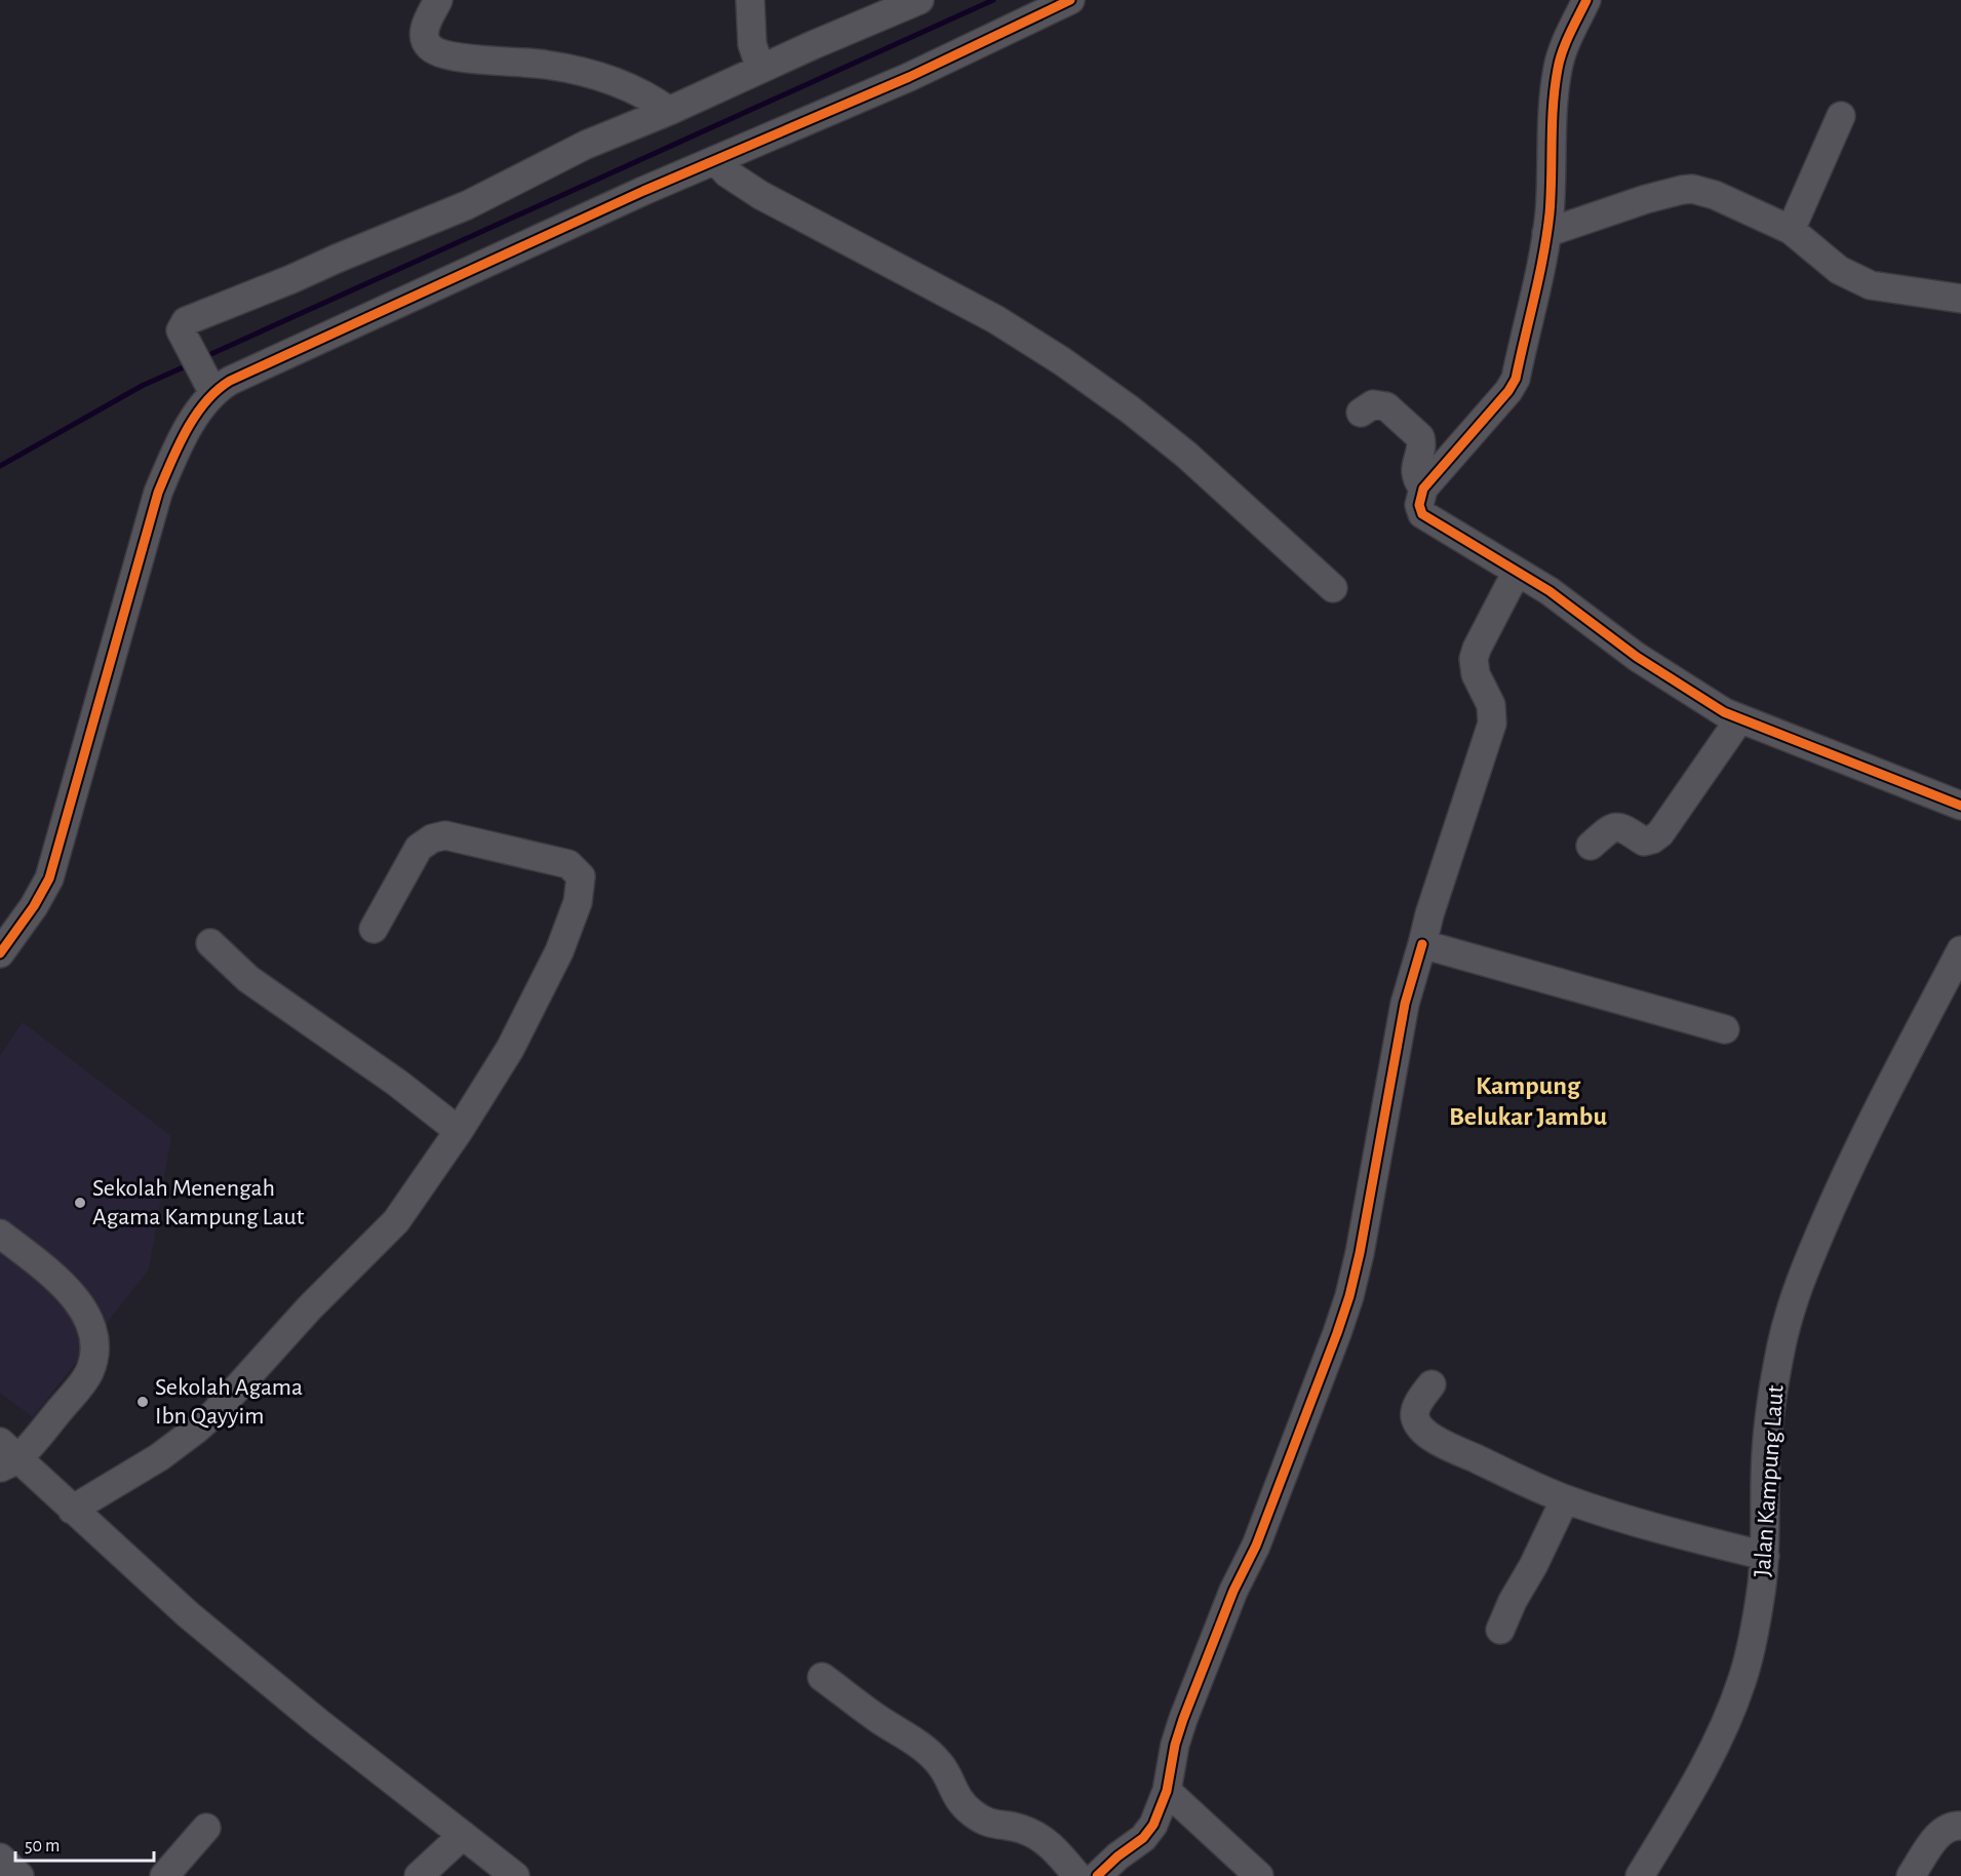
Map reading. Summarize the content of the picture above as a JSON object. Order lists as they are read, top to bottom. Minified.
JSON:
{"streets":{"street":["Jalan Kampung Laut"]},"districts":["Kampung Belukar Jambu"],"places":["Sekolah Menengah Agama Kampung Laut","Sekolah Agama Ibn Qayyim"],"scale_bar":"50 m"}
